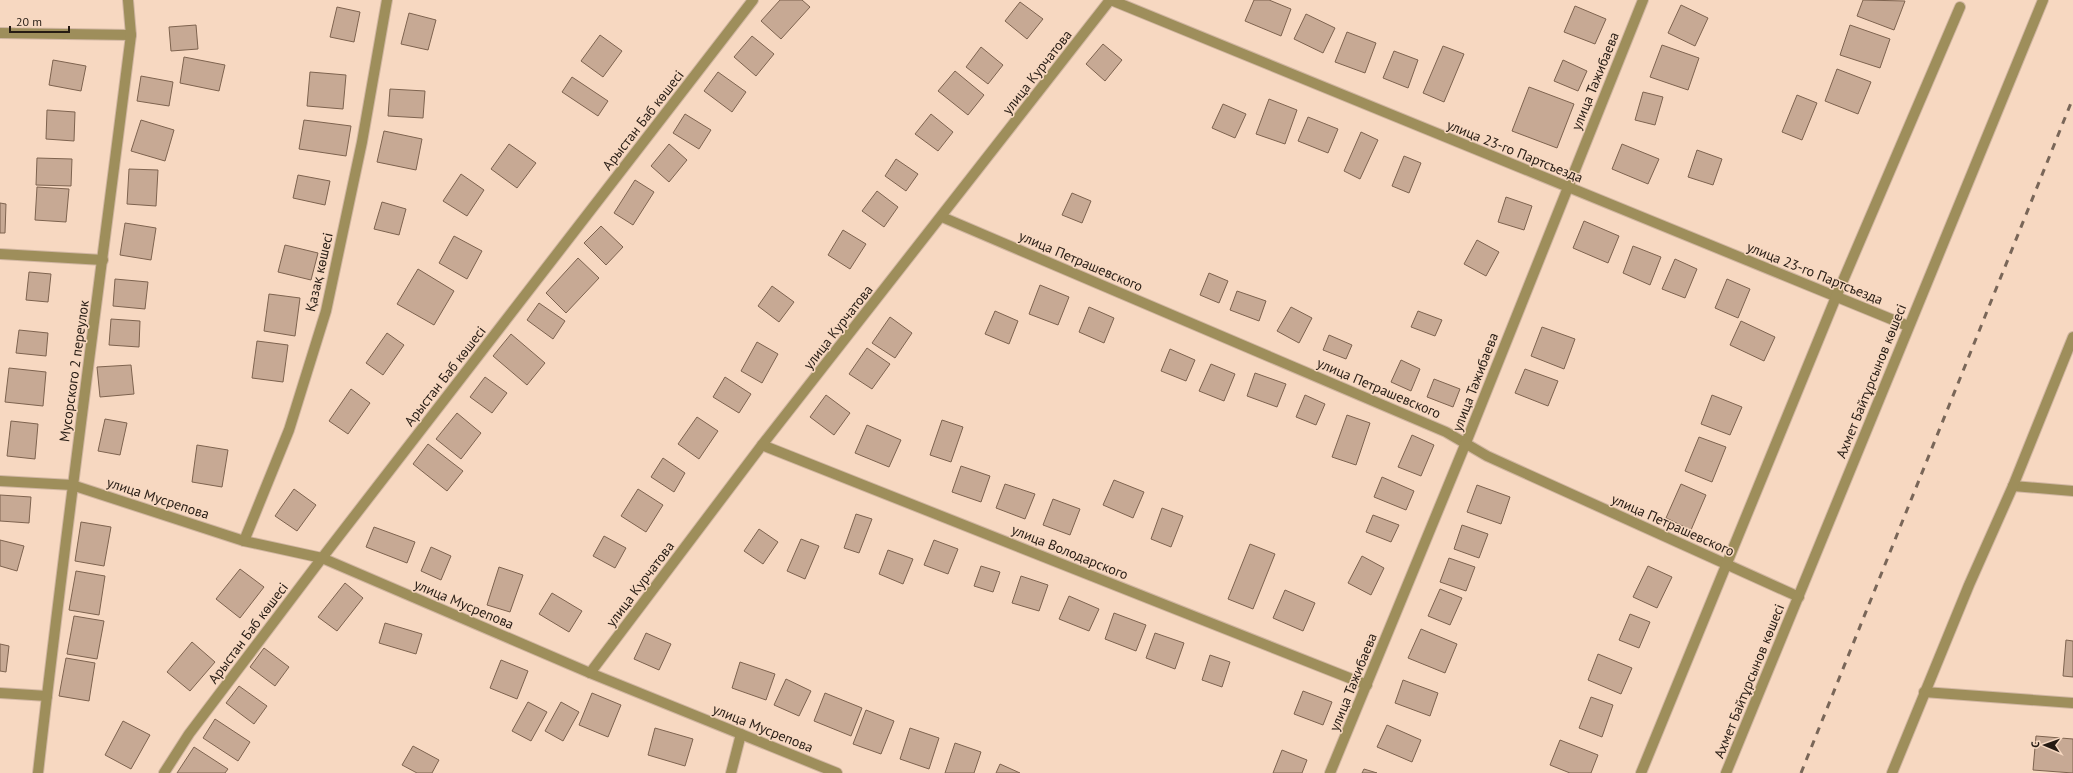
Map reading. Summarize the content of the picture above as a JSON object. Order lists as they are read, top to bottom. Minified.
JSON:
{"streets":{"street":["улица Курчатова","улица Тажибаева","Арыстан Баб көшесі","улица 23-го Партсъезда","улица Петрашевского","Қазақ көшесі","Мусорского 2 переулок","Ахмет Байтұрсынов көшесі","улица Мусрепова","улица Володарского"]},"crossings":[["улица Курчатова","улица 23-го Партсъезда"],["улица Курчатова","улица Петрашевского"],["улица Курчатова","улица Мусрепова"],["улица Курчатова","улица Володарского"],["улица Тажибаева","улица 23-го Партсъезда"],["улица Тажибаева","улица Петрашевского"],["улица Тажибаева","улица Володарского"],["Арыстан Баб көшесі","улица Мусрепова"],["улица 23-го Партсъезда","Ахмет Байтұрсынов көшесі"],["улица Петрашевского","Ахмет Байтұрсынов көшесі"],["Қазақ көшесі","улица Мусрепова"],["Мусорского 2 переулок","улица Мусрепова"]],"scale_bar":"20 m","north":"left"}
